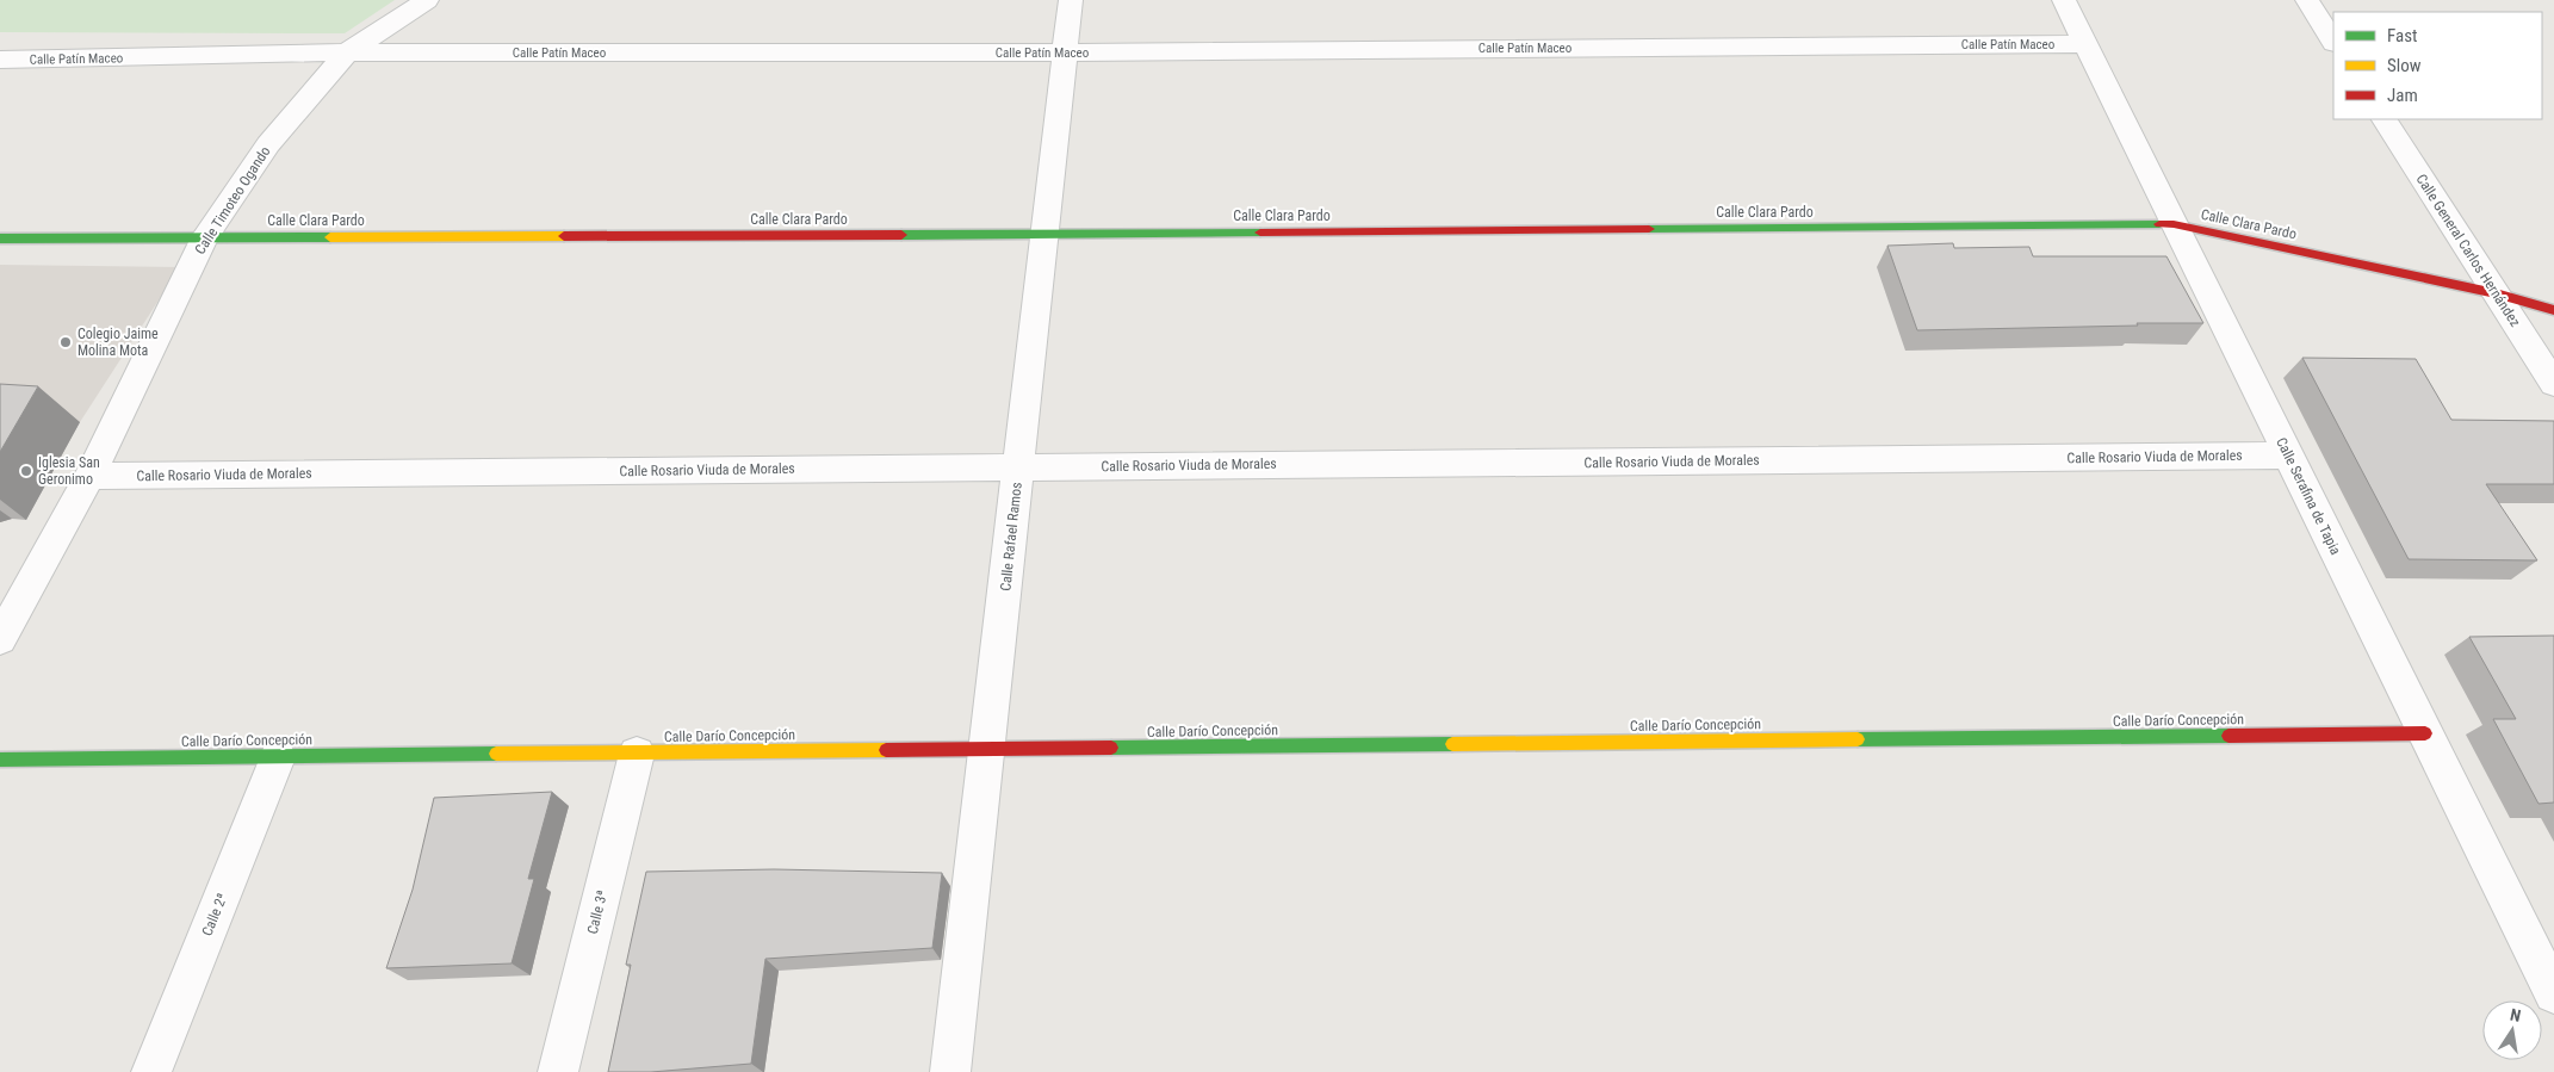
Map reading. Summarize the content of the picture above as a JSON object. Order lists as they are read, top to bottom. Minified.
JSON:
{"streets":{"street":["Calle Patín Maceo","Calle Timoteo Ogando","Calle Clara Pardo","Calle General Carlos Hernández","Calle Rosario Viuda de Morales","Calle Serafina de Tapia","Calle Rafael Ramos","Calle Darío Concepción","Calle 3ª","Calle 2ª"]},"crossings":[["Calle Patín Maceo","Calle Timoteo Ogando"],["Calle Patín Maceo","Calle Serafina de Tapia"],["Calle Patín Maceo","Calle Rafael Ramos"],["Calle Timoteo Ogando","Calle Clara Pardo"],["Calle Timoteo Ogando","Calle Rosario Viuda de Morales"],["Calle Clara Pardo","Calle General Carlos Hernández"],["Calle Clara Pardo","Calle Serafina de Tapia"],["Calle Clara Pardo","Calle Rafael Ramos"],["Calle Rosario Viuda de Morales","Calle Serafina de Tapia"],["Calle Rosario Viuda de Morales","Calle Rafael Ramos"],["Calle Serafina de Tapia","Calle Darío Concepción"],["Calle Rafael Ramos","Calle Darío Concepción"],["Calle Darío Concepción","Calle 3ª"],["Calle Darío Concepción","Calle 2ª"]],"places":["Colegio Jaime Molina Mota","Iglesia San Geronimo"],"legend":["Fast","Slow","Jam"],"north":"top"}
